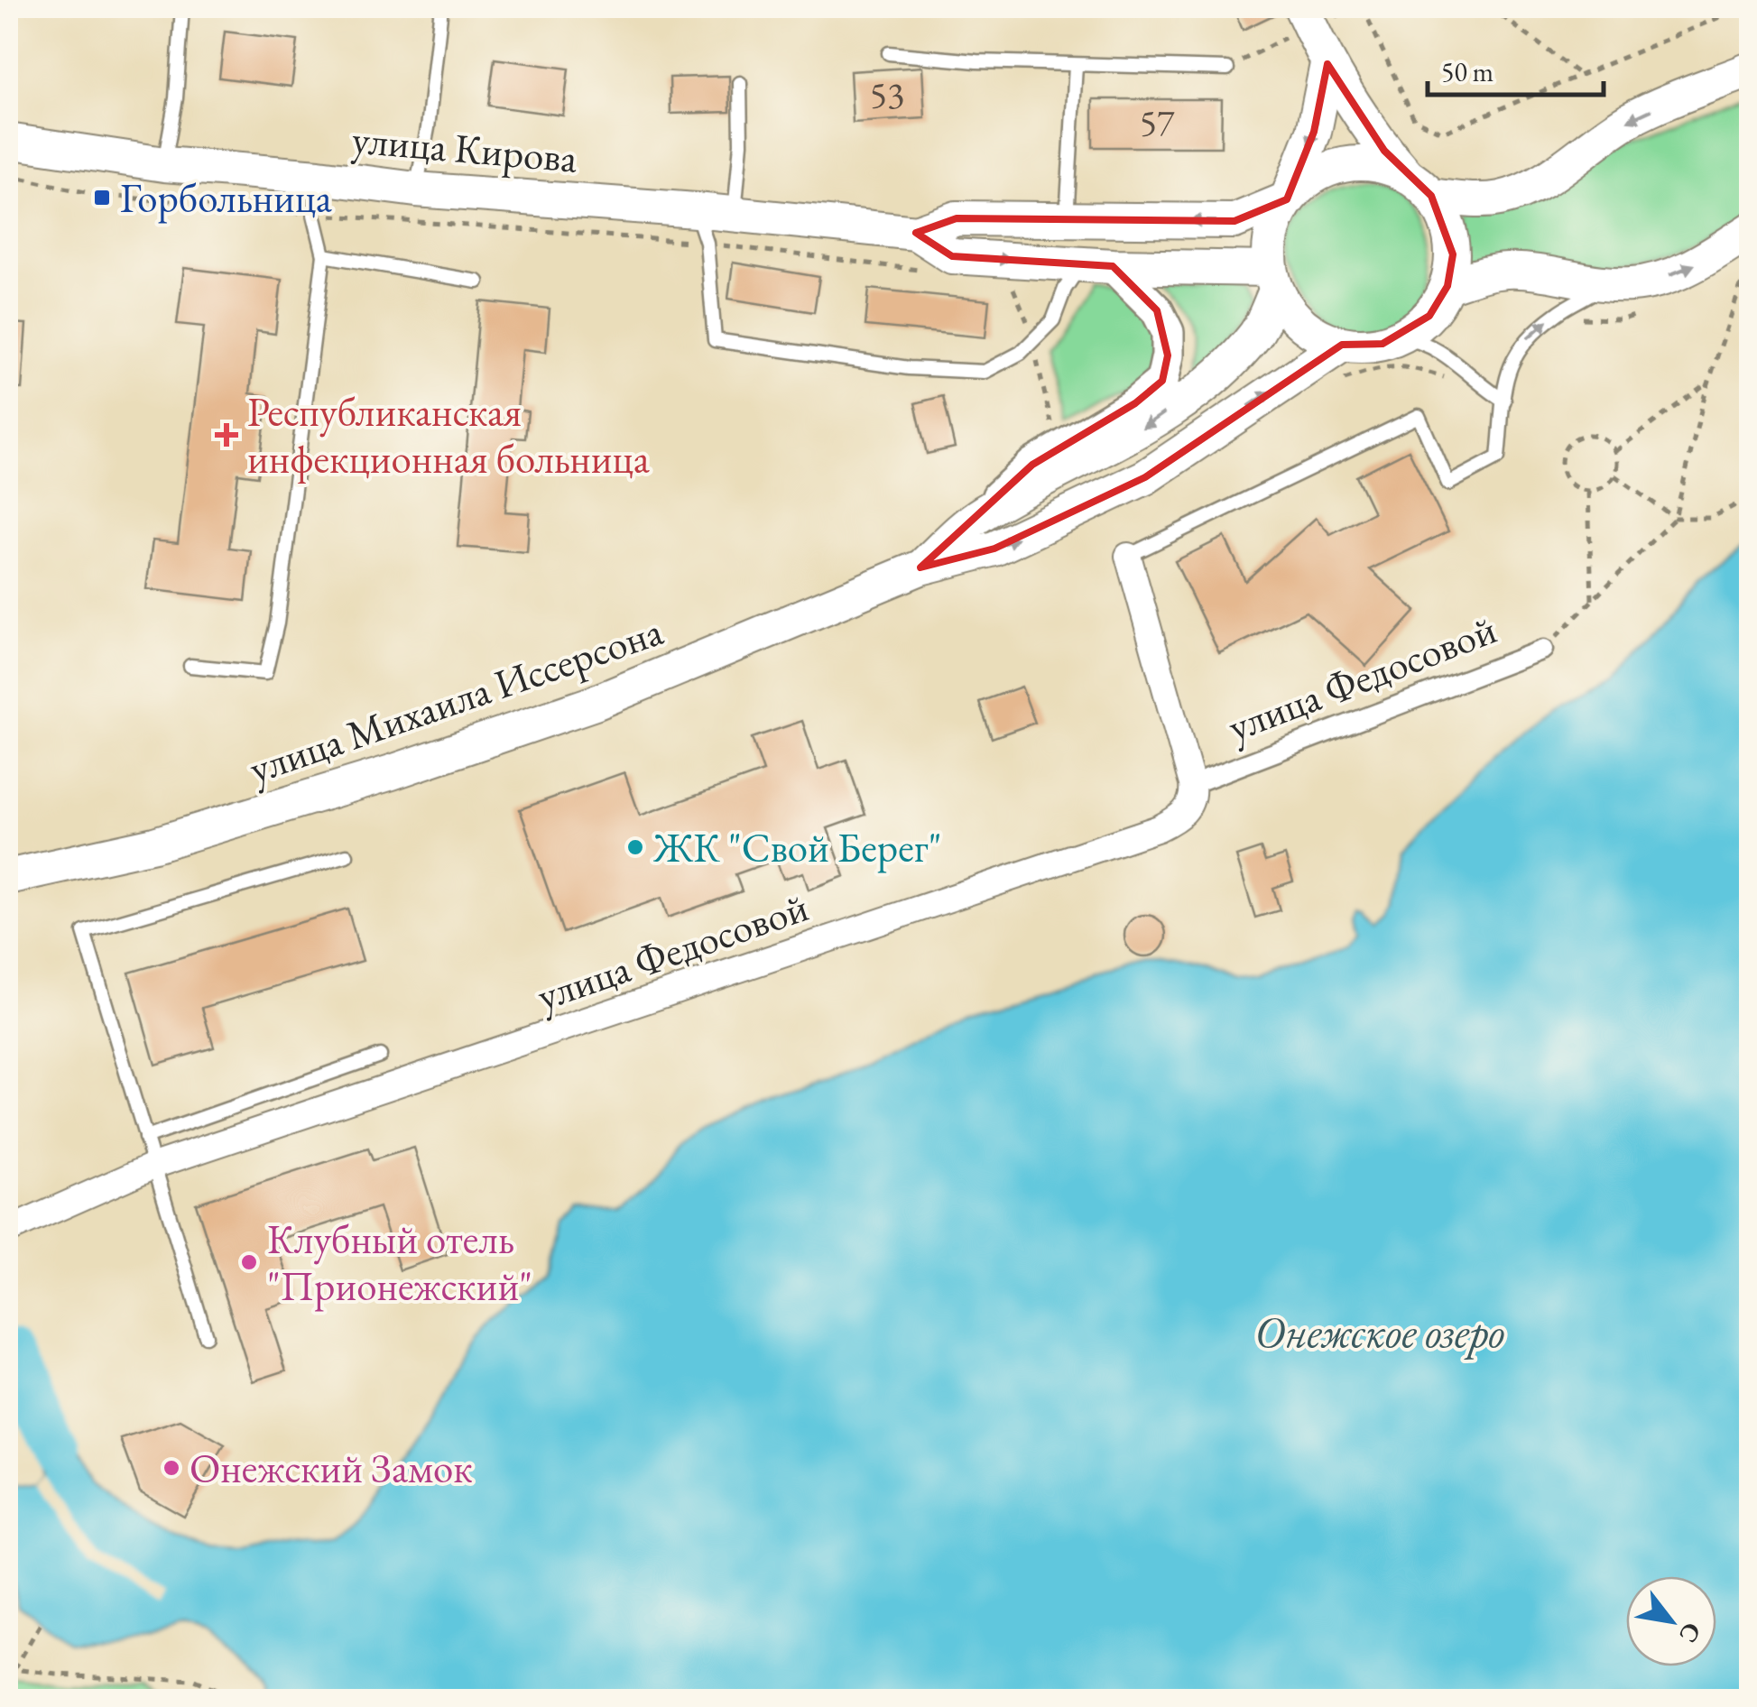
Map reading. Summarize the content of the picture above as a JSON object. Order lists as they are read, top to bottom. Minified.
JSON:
{"streets":{"main road":["улица Кирова","улица Михаила Иссерсона"],"street":["улица Федосовой"]},"crossings":[["улица Кирова","улица Михаила Иссерсона"]],"water":["Онежское озеро"],"places":{"transit":["Горбольница"],"health":["Республиканская инфекционная больница"],"other":["ЖК \"Свой Берег\"","Клубный отель \"Прионежский\"","Онежский Замок"]},"house_numbers":["53","57"],"scale_bar":"50 m","north":"bottom right"}
